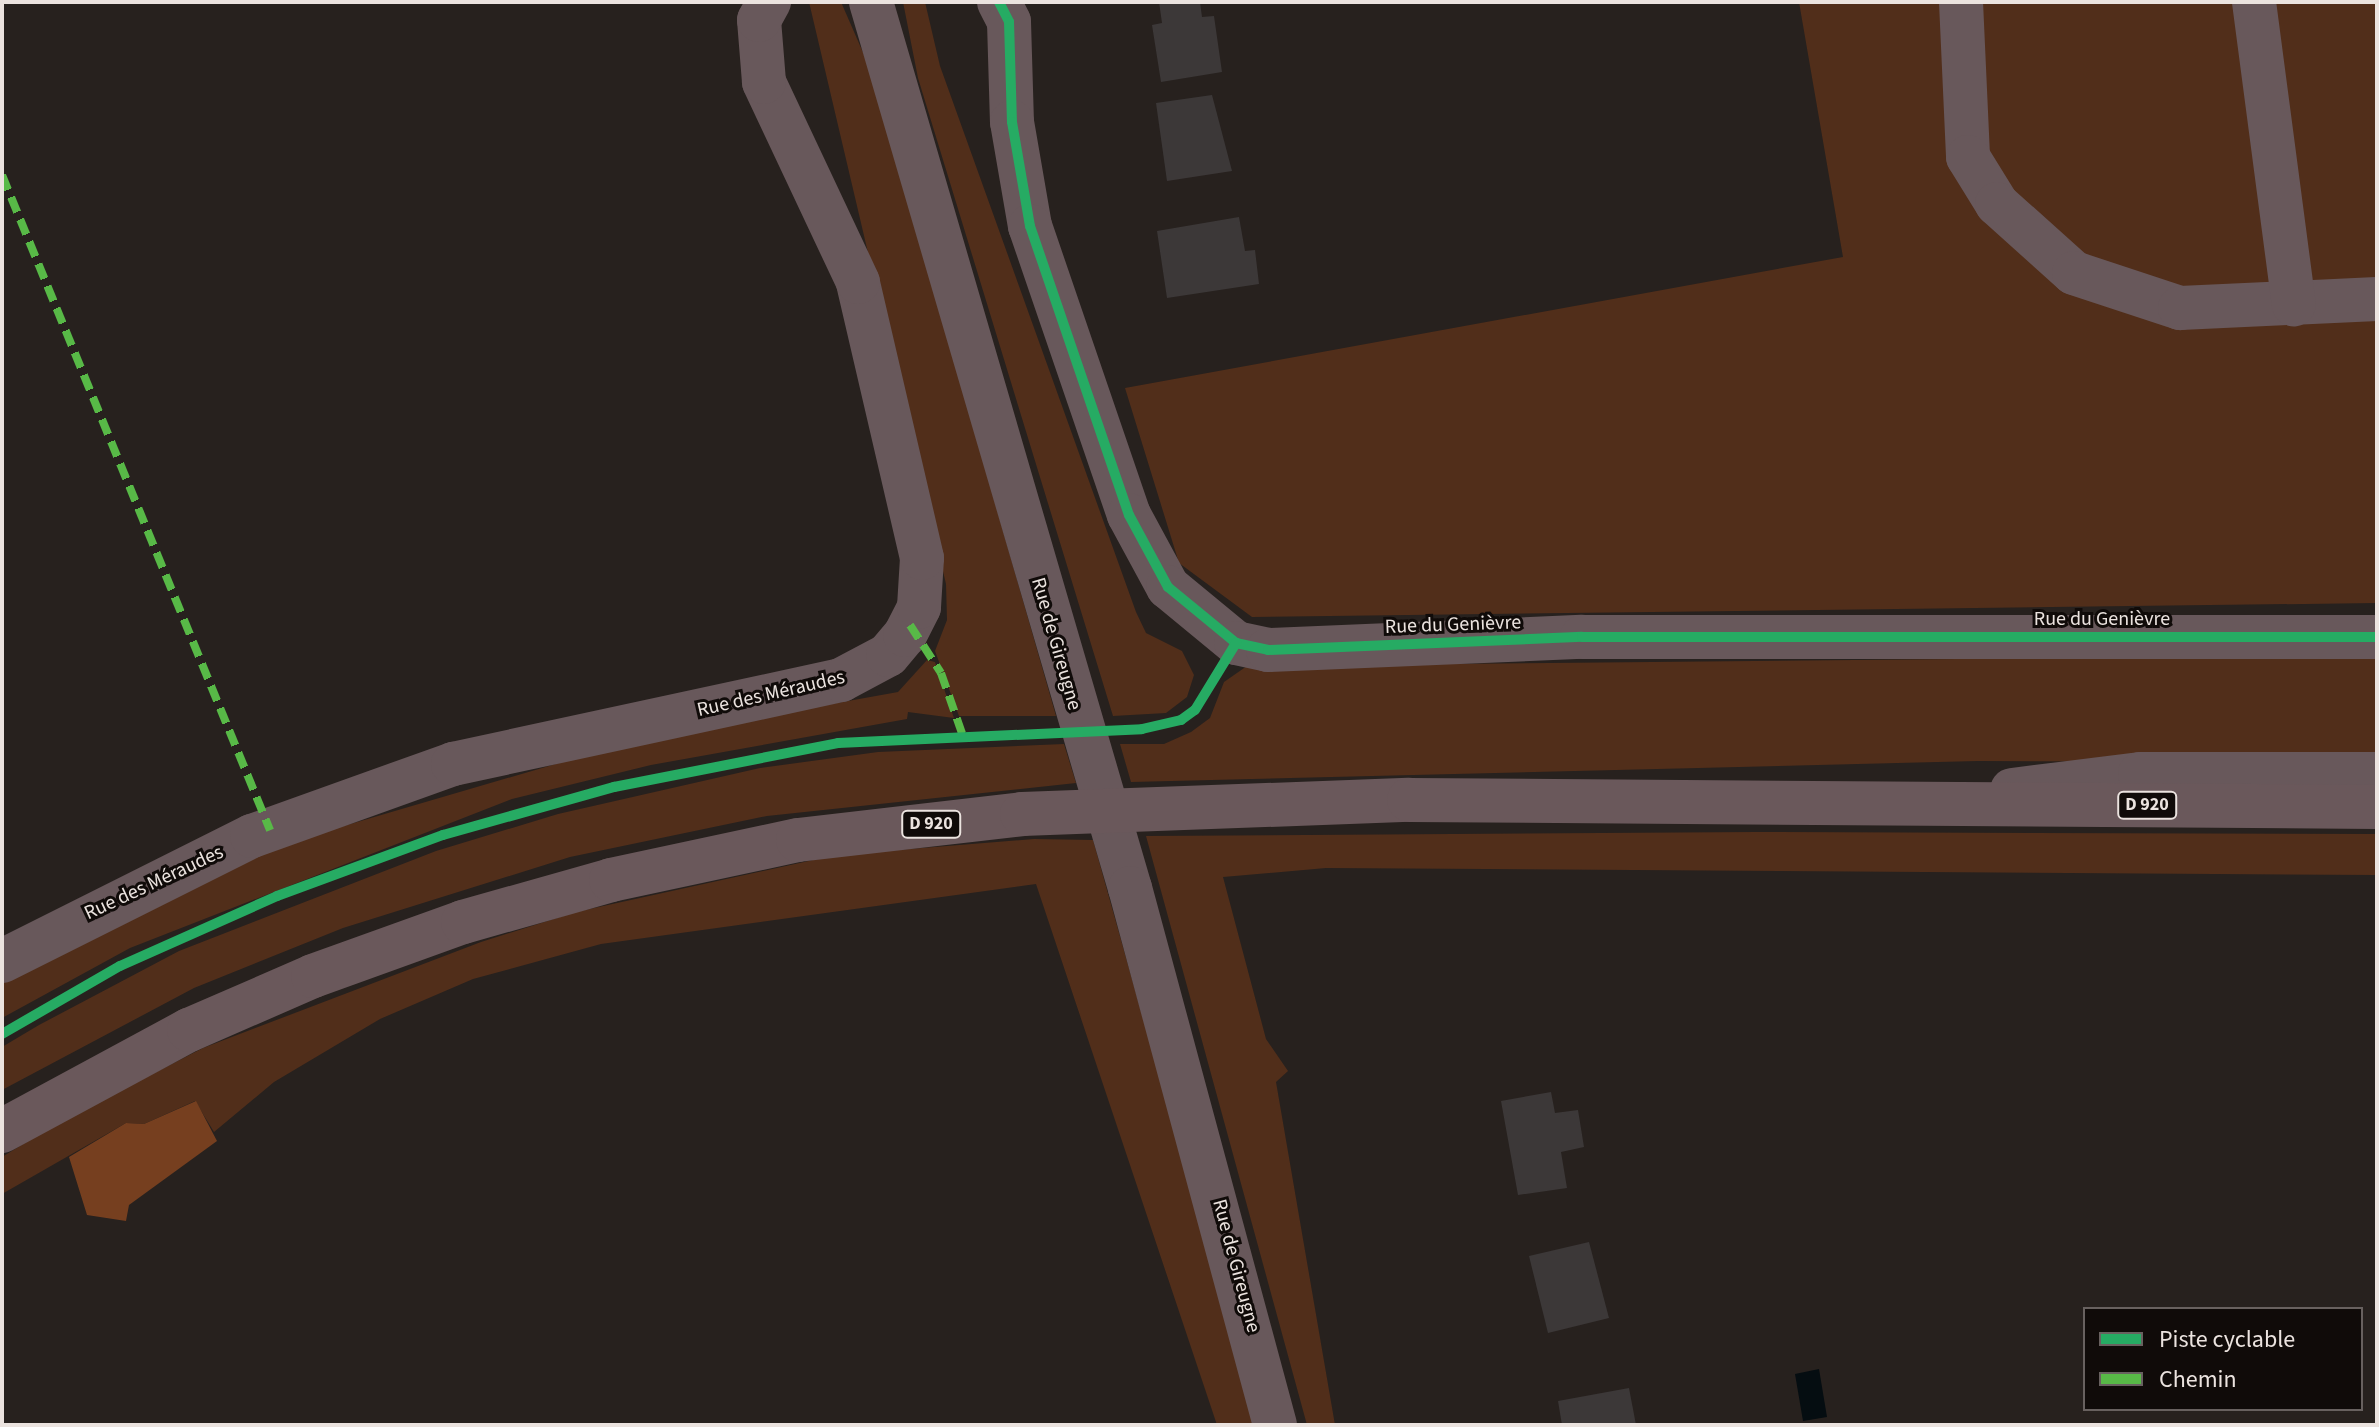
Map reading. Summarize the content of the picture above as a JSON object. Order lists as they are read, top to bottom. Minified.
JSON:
{"streets":{"main road":["D 920"],"street":["Rue du Genièvre","Rue de Gireugne","Rue des Méraudes"]},"legend":["Piste cyclable","Chemin"]}
